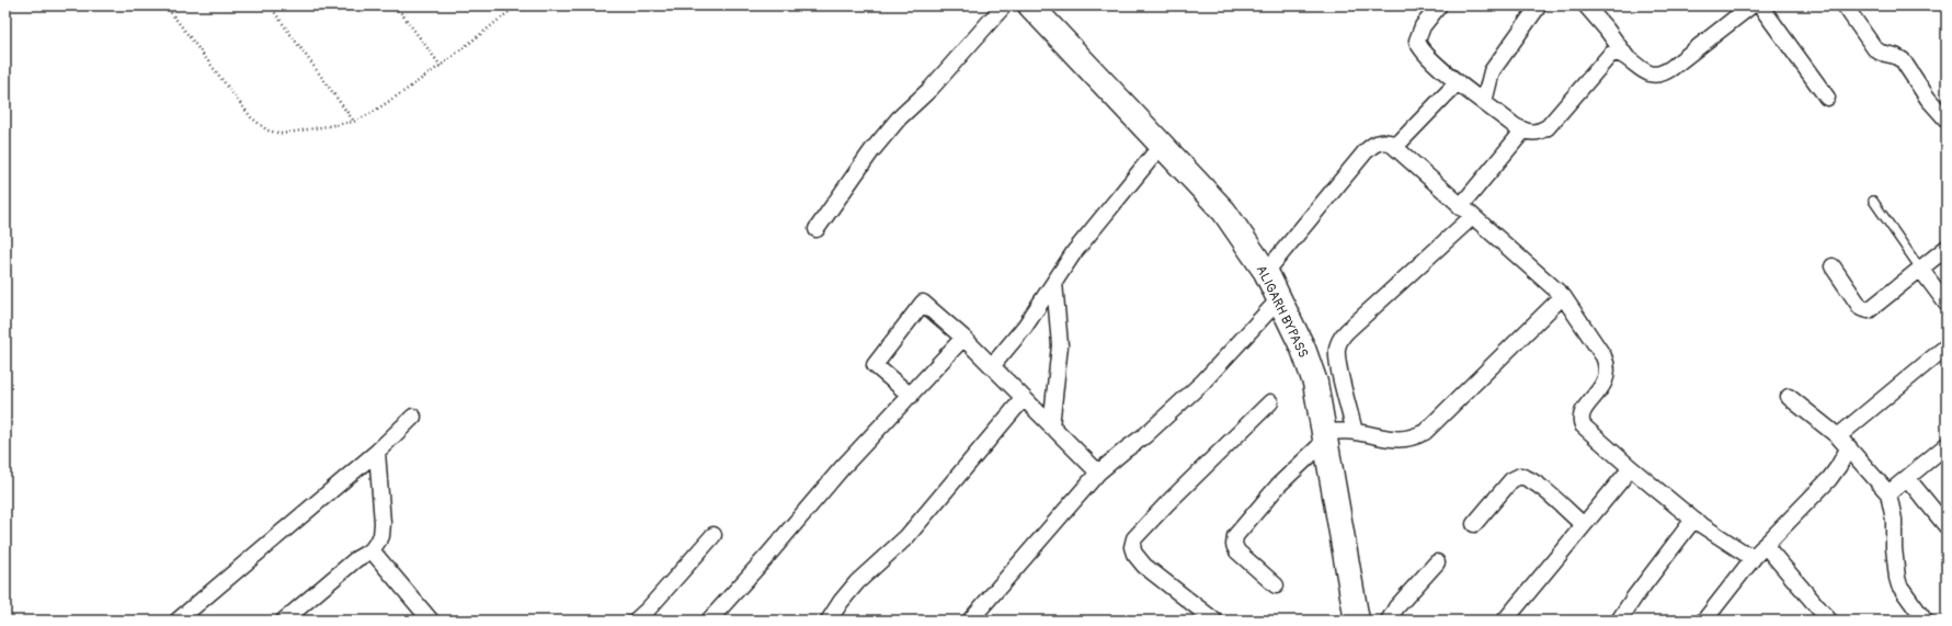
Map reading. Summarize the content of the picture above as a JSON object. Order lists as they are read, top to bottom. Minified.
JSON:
{"streets":{"highway":["ALIGARH BYPASS"]}}
